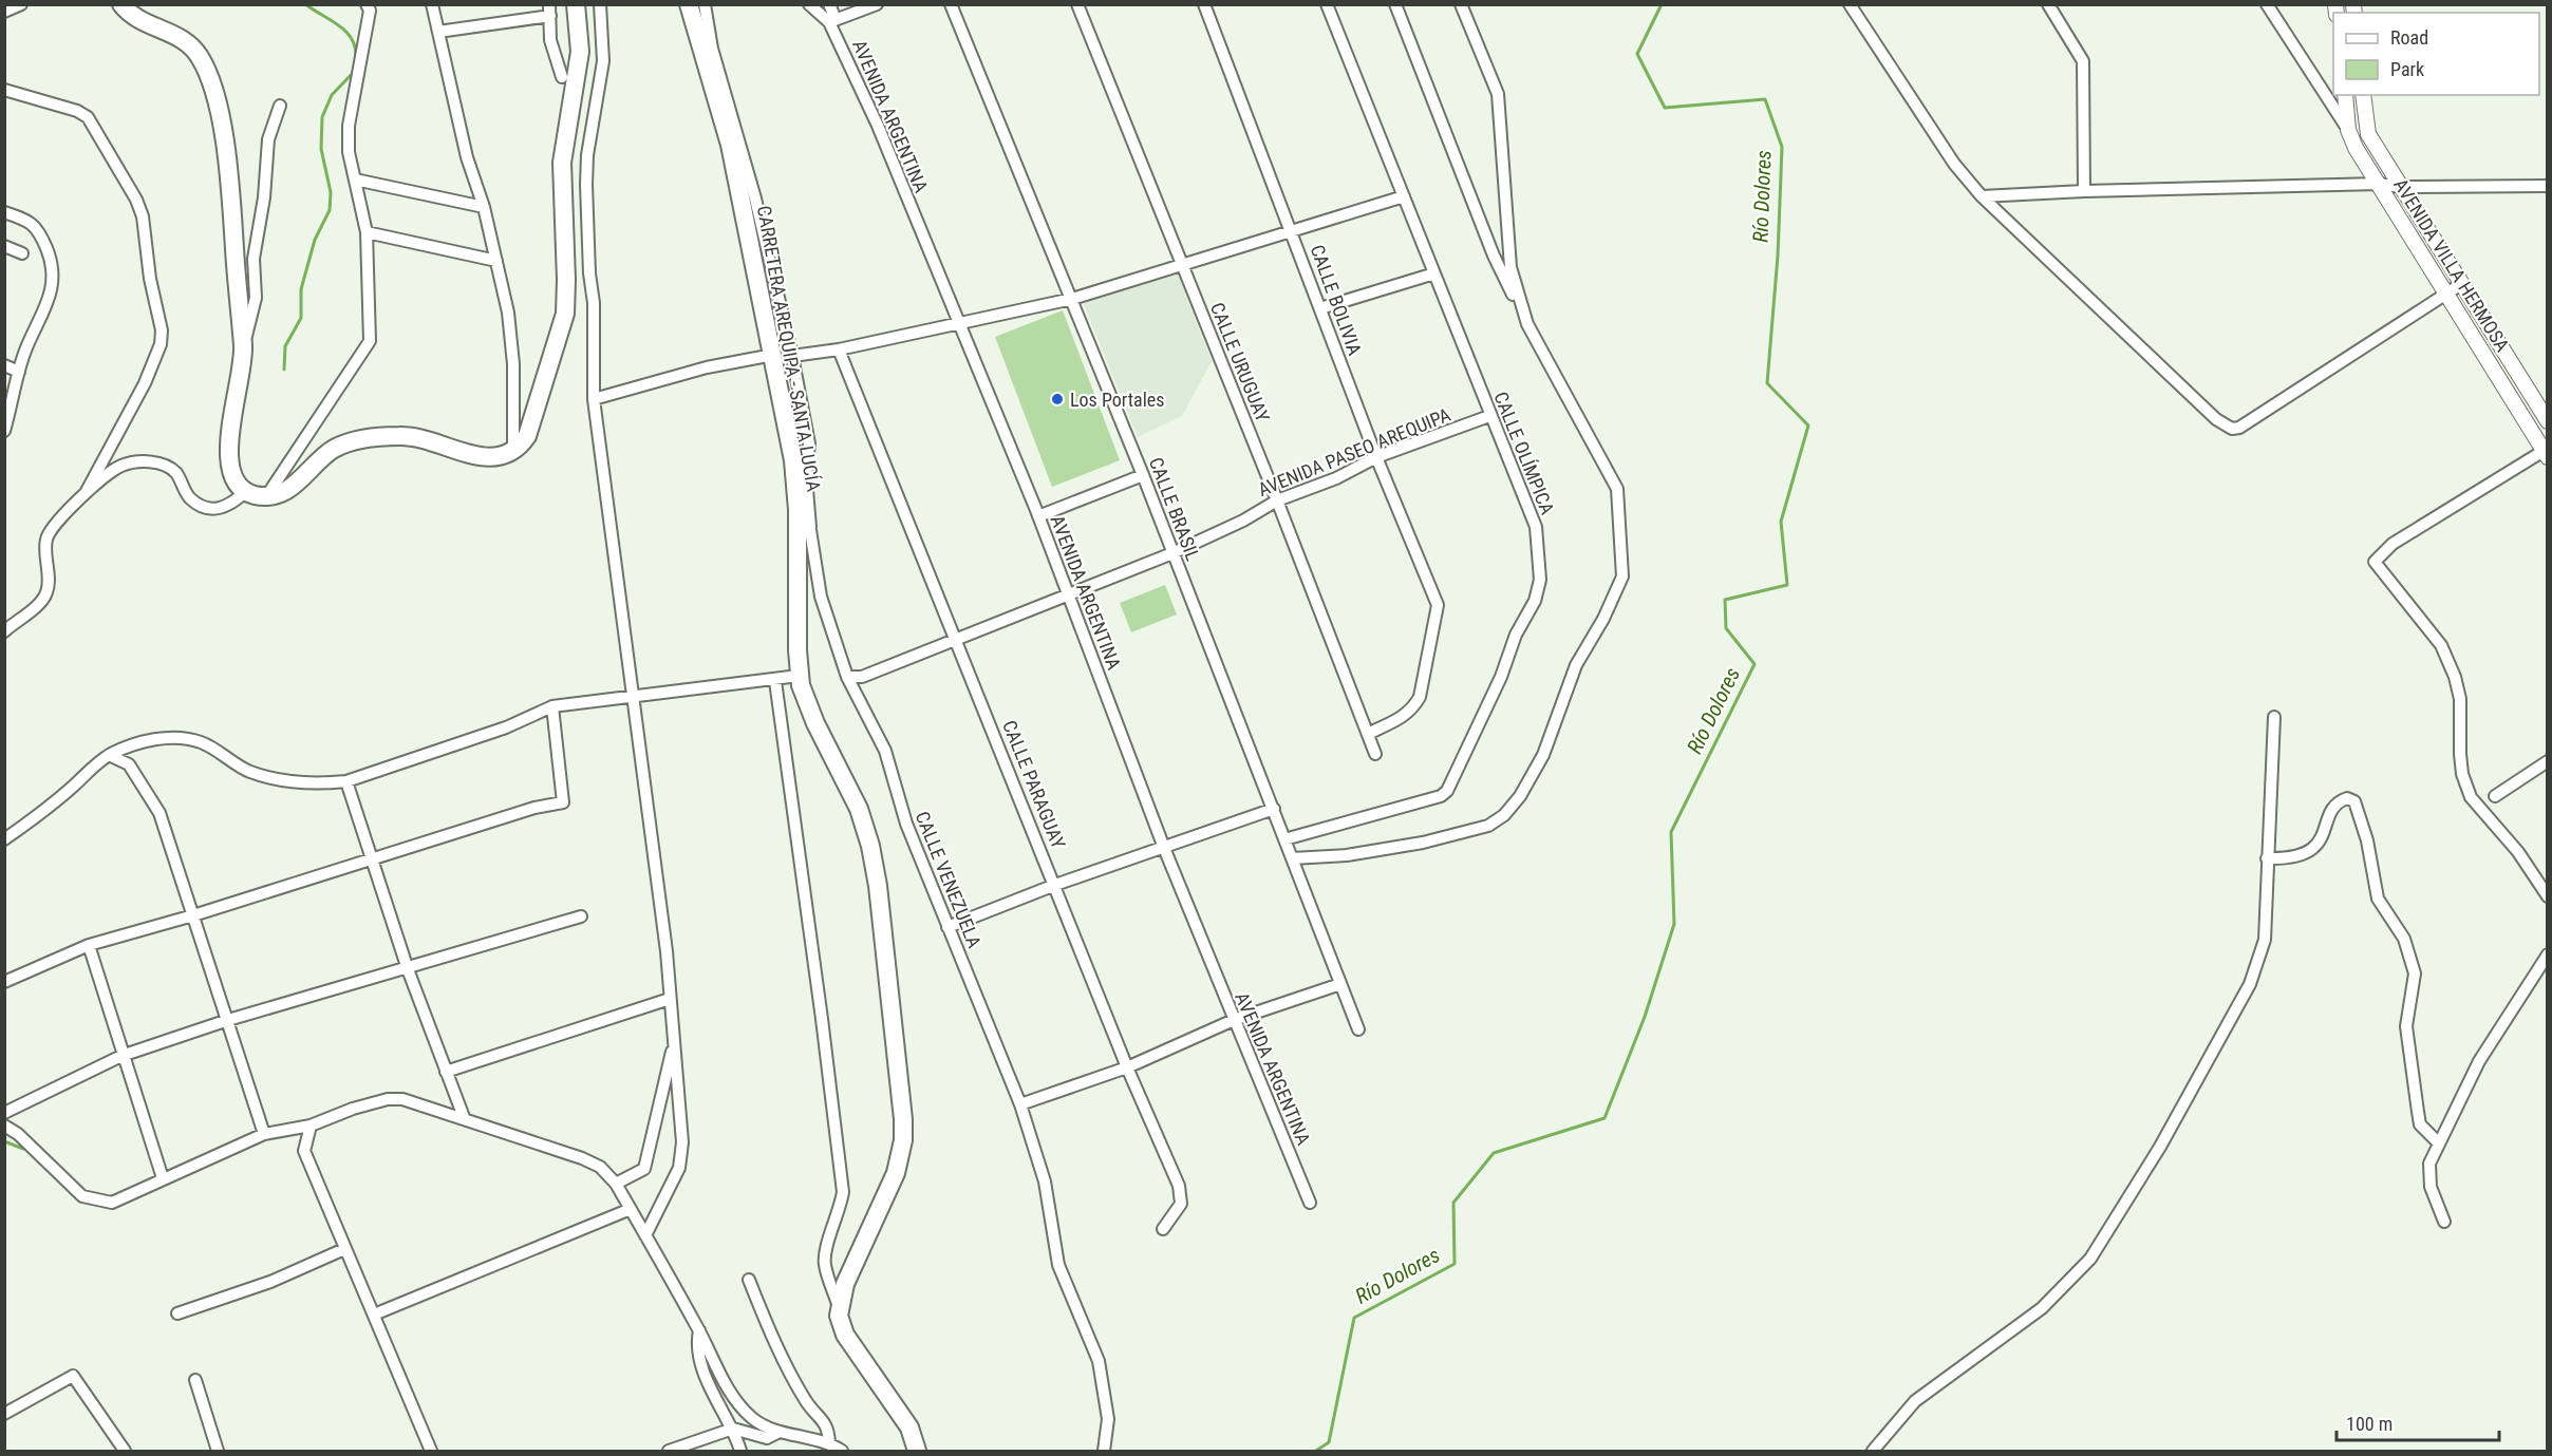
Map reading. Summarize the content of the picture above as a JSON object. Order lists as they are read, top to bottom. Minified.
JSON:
{"streets":{"main road":["CARRETERA AREQUIPA - SANTA LUCÍA"],"street":["AVENIDA ARGENTINA","AVENIDA VILLA HERMOSA","CALLE BOLIVIA","CALLE URUGUAY","AVENIDA PASEO AREQUIPA","CALLE OLÍMPICA","CALLE BRASIL","CALLE PARAGUAY","CALLE VENEZUELA"]},"crossings":[["AVENIDA ARGENTINA","AVENIDA PASEO AREQUIPA"],["CALLE BOLIVIA","CALLE URUGUAY"],["CALLE BOLIVIA","AVENIDA PASEO AREQUIPA"],["CARRETERA AREQUIPA - SANTA LUCÍA","CALLE VENEZUELA"],["CALLE URUGUAY","AVENIDA PASEO AREQUIPA"],["AVENIDA PASEO AREQUIPA","CALLE OLÍMPICA"],["AVENIDA PASEO AREQUIPA","CALLE BRASIL"],["AVENIDA PASEO AREQUIPA","CALLE PARAGUAY"],["AVENIDA PASEO AREQUIPA","CALLE VENEZUELA"],["CALLE OLÍMPICA","CALLE BRASIL"]],"water":["Río Dolores"],"places":["Los Portales"],"legend":["Road","Park"],"scale_bar":"100 m"}
